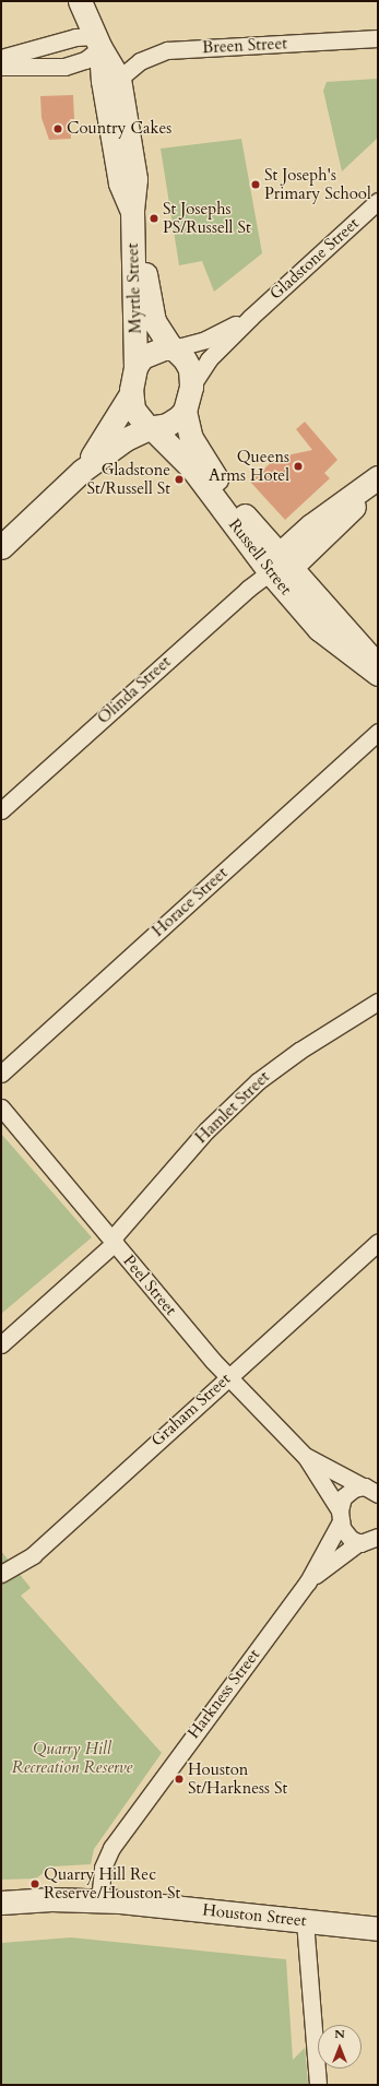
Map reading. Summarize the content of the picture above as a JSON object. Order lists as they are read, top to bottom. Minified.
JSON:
{"streets":{"main road":["Myrtle Street","Russell Street","Olinda Street","Houston Street"],"street":["Breen Street","Gladstone Street","Horace Street","Hamlet Street","Peel Street","Graham Street","Harkness Street"]},"crossings":[["Breen Street","Myrtle Street"],["Gladstone Street","Myrtle Street"],["Gladstone Street","Russell Street"],["Myrtle Street","Russell Street"],["Russell Street","Olinda Street"],["Hamlet Street","Peel Street"],["Peel Street","Graham Street"],["Peel Street","Harkness Street"],["Harkness Street","Houston Street"]],"parks":["Quarry Hill Recreation Reserve"],"places":["Country Cakes","St Joseph's Primary School","St Josephs PS/Russell St","Queens Arms Hotel","Gladstone St/Russell St","Houston St/Harkness St","Quarry Hill Rec Reserve/Houston St"],"north":"top"}
